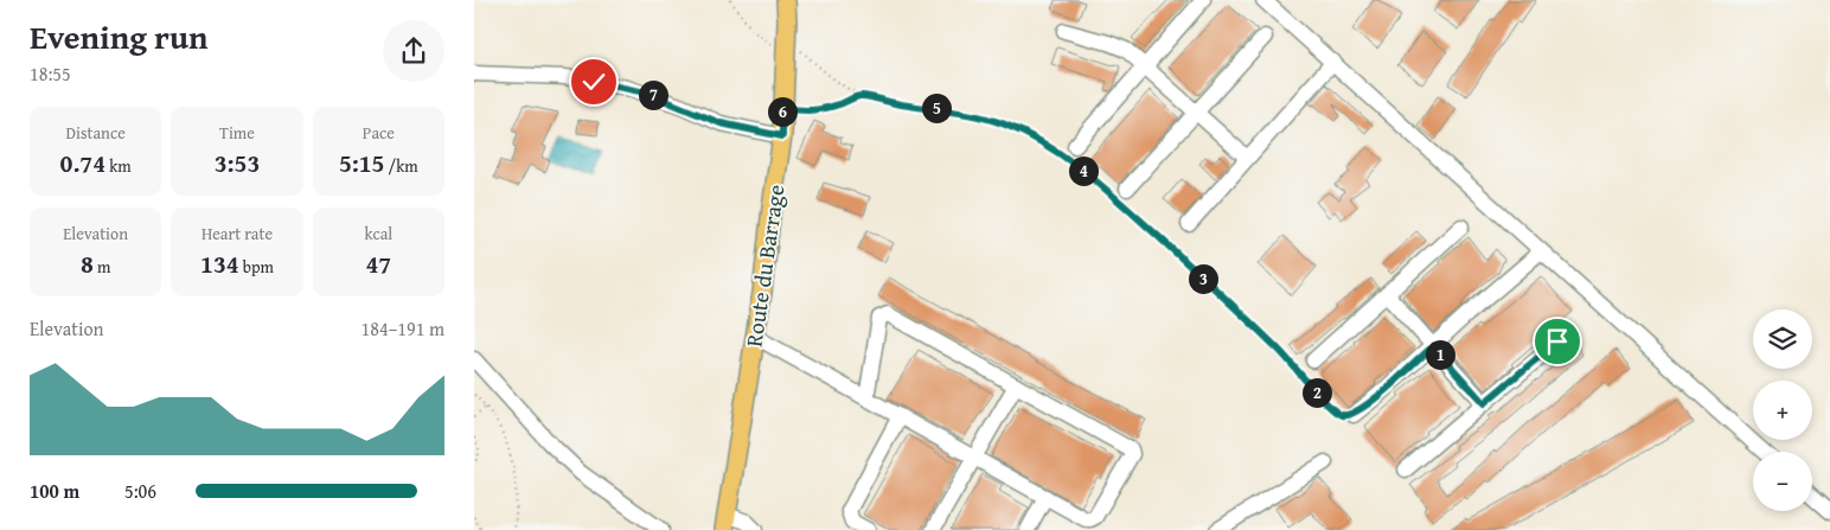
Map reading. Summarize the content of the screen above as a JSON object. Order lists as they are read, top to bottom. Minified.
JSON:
{"streets":{"main road":["Route du Barrage"]},"page":{"heading":["Evening run","18:55"],"pins":["7","5","6","4","3","1","2"],"stats":[["Distance","0.74 km"],["Time","3:53"],["Pace","5:15 /km"],["Elevation","8 m"],["Heart rate","134 bpm"],["kcal","47"]],"chart":["Elevation","184–191 m"],"map_buttons":["+","−"],"list":[{"name":"100 m","note":"5:06"}]}}
